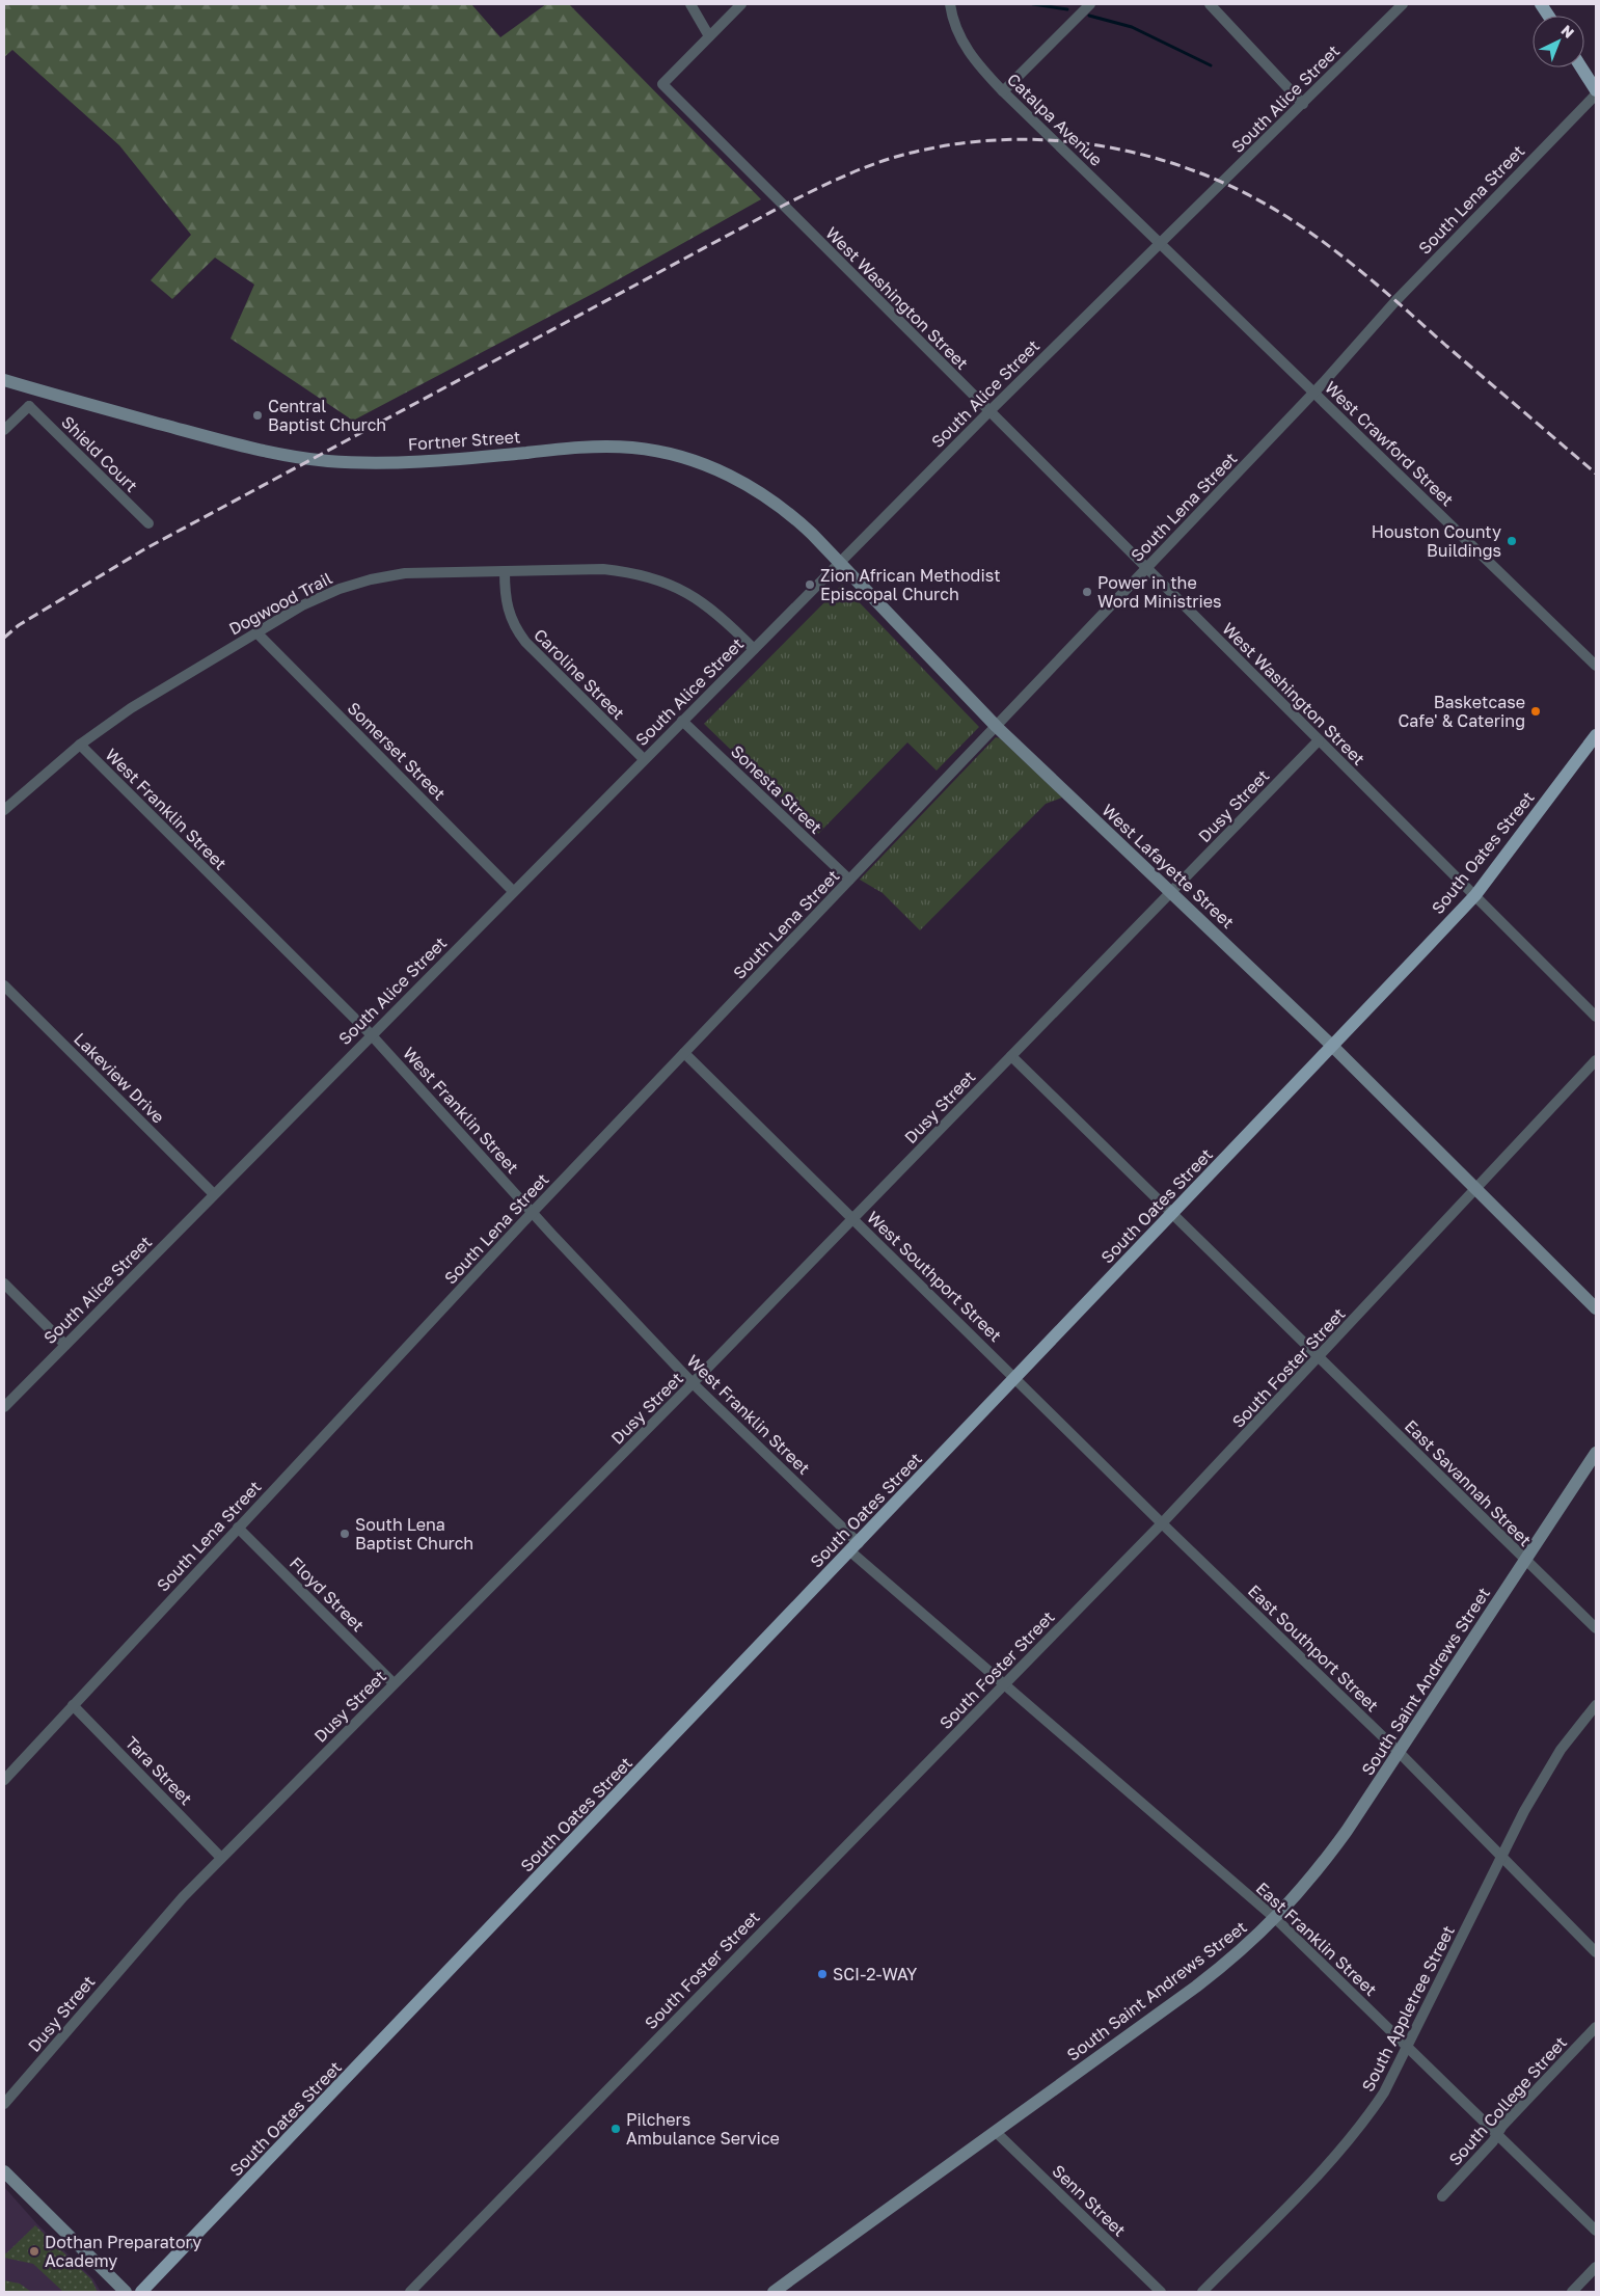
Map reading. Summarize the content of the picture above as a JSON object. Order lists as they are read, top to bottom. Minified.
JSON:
{"streets":{"main road":["South Oates Street"],"street":["South Alice Street","Catalpa Avenue","South Lena Street","West Washington Street","Fortner Street","West Crawford Street","Shield Court","Dogwood Trail","Caroline Street","Somerset Street","Sonesta Street","Dusy Street","West Franklin Street","West Lafayette Street","Lakeview Drive","West Southport Street","South Foster Street","East Savannah Street","Floyd Street","East Southport Street","South Saint Andrews Street","Tara Street","East Franklin Street","South Appletree Street","South College Street","Senn Street"]},"crossings":[["South Alice Street","Catalpa Avenue"],["South Alice Street","West Washington Street"],["South Alice Street","Fortner Street"],["South Alice Street","West Crawford Street"],["South Alice Street","Dogwood Trail"],["South Alice Street","Caroline Street"],["South Alice Street","Somerset Street"],["South Alice Street","Sonesta Street"],["South Alice Street","West Franklin Street"],["South Alice Street","West Lafayette Street"],["South Alice Street","Lakeview Drive"],["Catalpa Avenue","West Crawford Street"],["South Lena Street","West Washington Street"],["South Lena Street","West Crawford Street"],["South Lena Street","Sonesta Street"],["South Lena Street","West Franklin Street"],["South Lena Street","West Lafayette Street"],["South Lena Street","West Southport Street"],["South Lena Street","Floyd Street"],["South Lena Street","Tara Street"],["West Washington Street","Dusy Street"],["West Washington Street","South Oates Street"],["Fortner Street","West Lafayette Street"],["Dogwood Trail","Caroline Street"],["Dogwood Trail","Somerset Street"],["Dogwood Trail","West Franklin Street"],["Dusy Street","West Franklin Street"],["Dusy Street","West Lafayette Street"],["Dusy Street","West Southport Street"],["Dusy Street","East Savannah Street"],["Dusy Street","Floyd Street"],["Dusy Street","Tara Street"],["West Franklin Street","South Oates Street"],["West Franklin Street","South Foster Street"],["West Franklin Street","East Franklin Street"],["South Oates Street","West Lafayette Street"],["South Oates Street","West Southport Street"],["South Oates Street","East Savannah Street"],["West Lafayette Street","South Foster Street"],["West Southport Street","South Foster Street"],["West Southport Street","East Southport Street"],["South Foster Street","East Savannah Street"],["South Foster Street","East Southport Street"],["South Foster Street","East Franklin Street"],["East Savannah Street","South Saint Andrews Street"],["East Southport Street","South Saint Andrews Street"],["East Southport Street","South Appletree Street"],["South Saint Andrews Street","East Franklin Street"],["South Saint Andrews Street","Senn Street"],["East Franklin Street","South Appletree Street"],["East Franklin Street","South College Street"]],"places":["Central Baptist Church","Houston County Buildings","Zion African Methodist Episcopal Church","Power in the Word Ministries","Basketcase Cafe' & Catering","South Lena Baptist Church","SCI-2-WAY","Pilchers Ambulance Service","Dothan Preparatory Academy"],"north":"top right"}
